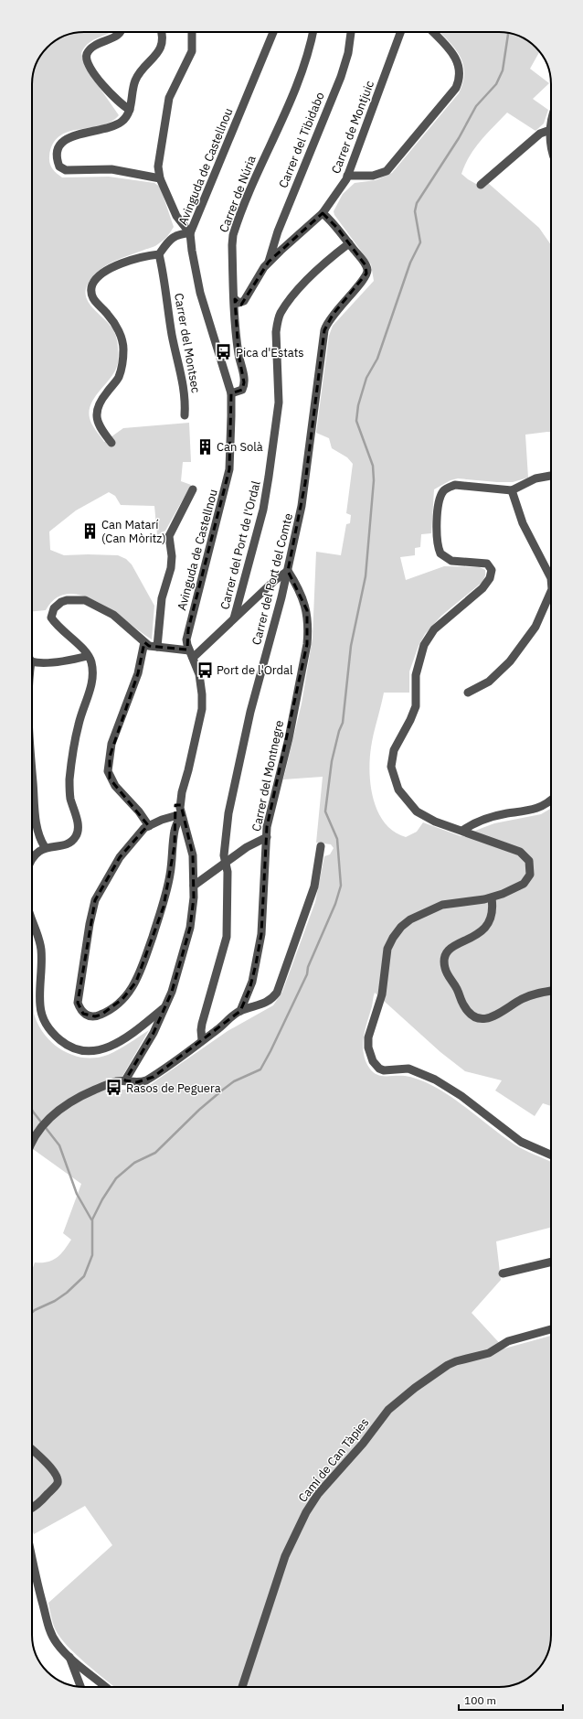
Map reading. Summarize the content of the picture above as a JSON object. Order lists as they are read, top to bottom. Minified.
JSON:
{"streets":{"street":["Carrer de Montjuic","Carrer del Tibidabo","Avinguda de Castellnou","Carrer de Núria","Carrer del Montsec","Carrer del Port de l'Ordal","Carrer del Port del Comte","Carrer del Montnegre","Camí de Can Tàpies"]},"crossings":[["Carrer de Montjuic","Carrer del Tibidabo"],["Carrer de Montjuic","Carrer de Núria"],["Carrer de Montjuic","Carrer del Port del Comte"],["Avinguda de Castellnou","Carrer de Núria"],["Carrer del Port de l'Ordal","Carrer del Port del Comte"],["Carrer del Port del Comte","Carrer del Montnegre"]],"places":{"bus stop":["Pica d'Estats","Port de l'Ordal","Rasos de Peguera"],"building":["Can Solà","Can Matarí (Can Mòritz)"]},"scale_bar":"100 m"}
